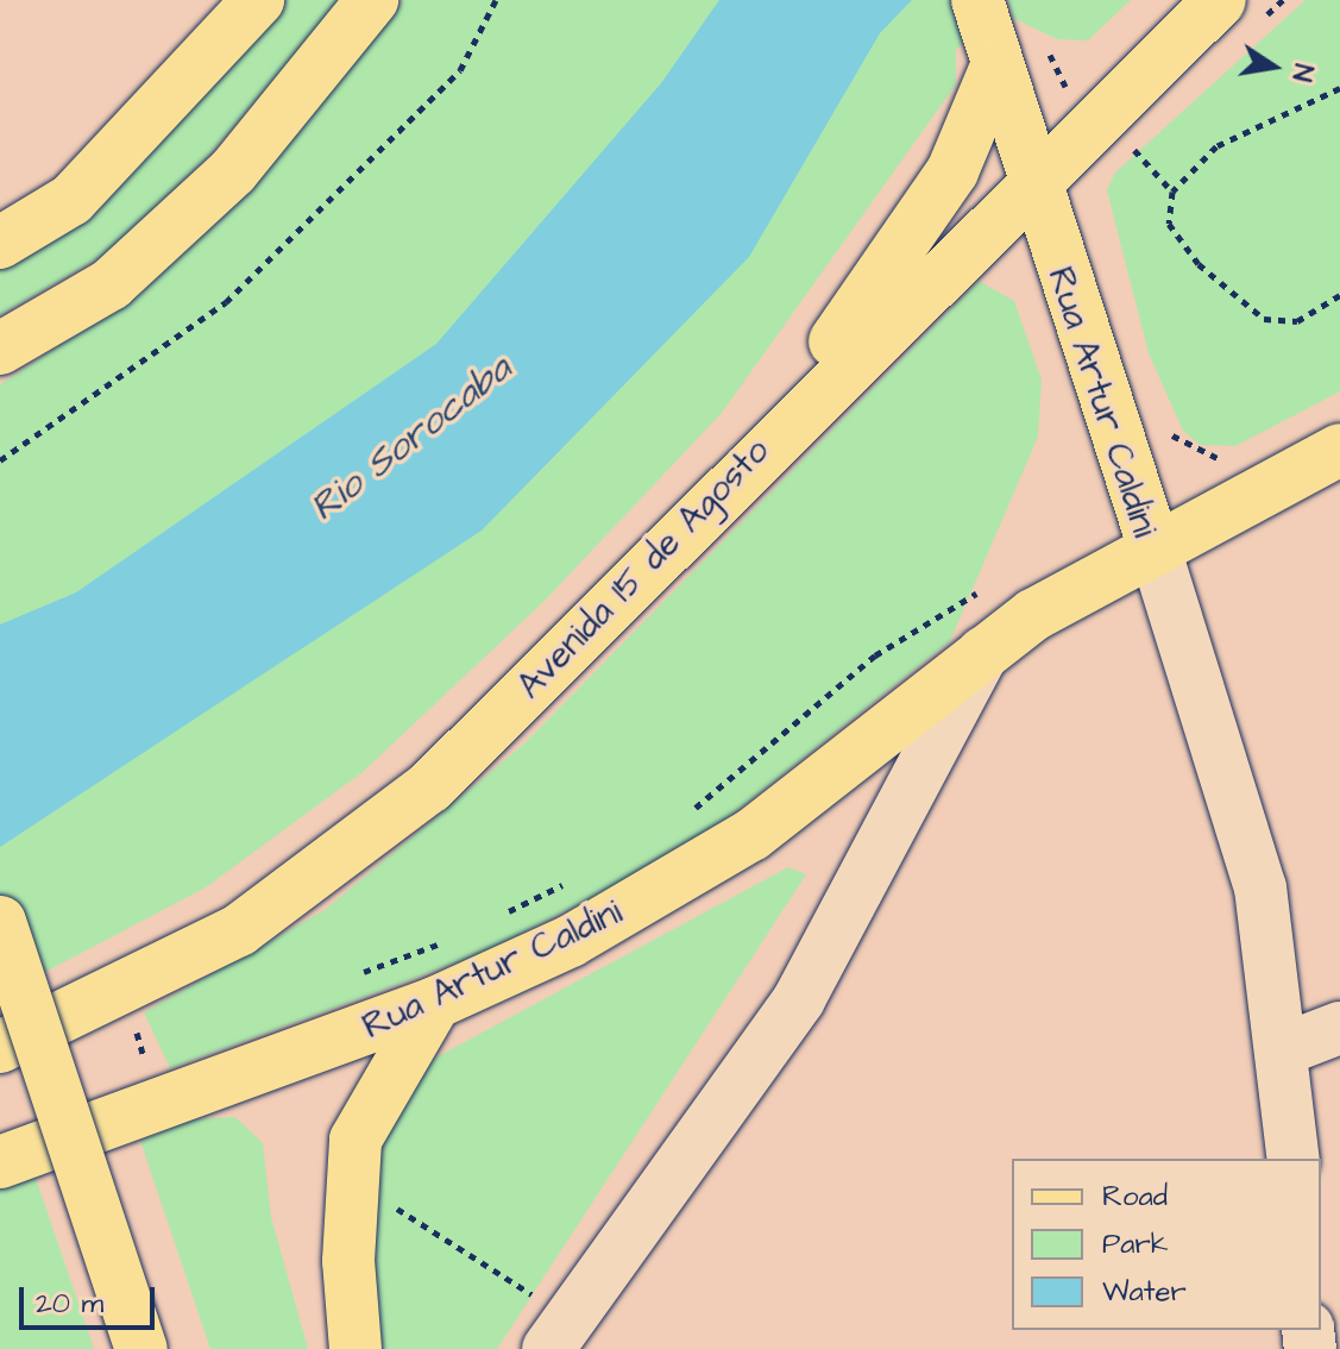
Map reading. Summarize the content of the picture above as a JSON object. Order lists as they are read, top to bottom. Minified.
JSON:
{"streets":{"main road":["Rua Artur Caldini","Avenida 15 de Agosto"]},"crossings":[["Rua Artur Caldini","Avenida 15 de Agosto"]],"water":["Rio Sorocaba"],"legend":["Road","Park","Water"],"scale_bar":"20 m","north":"right"}
